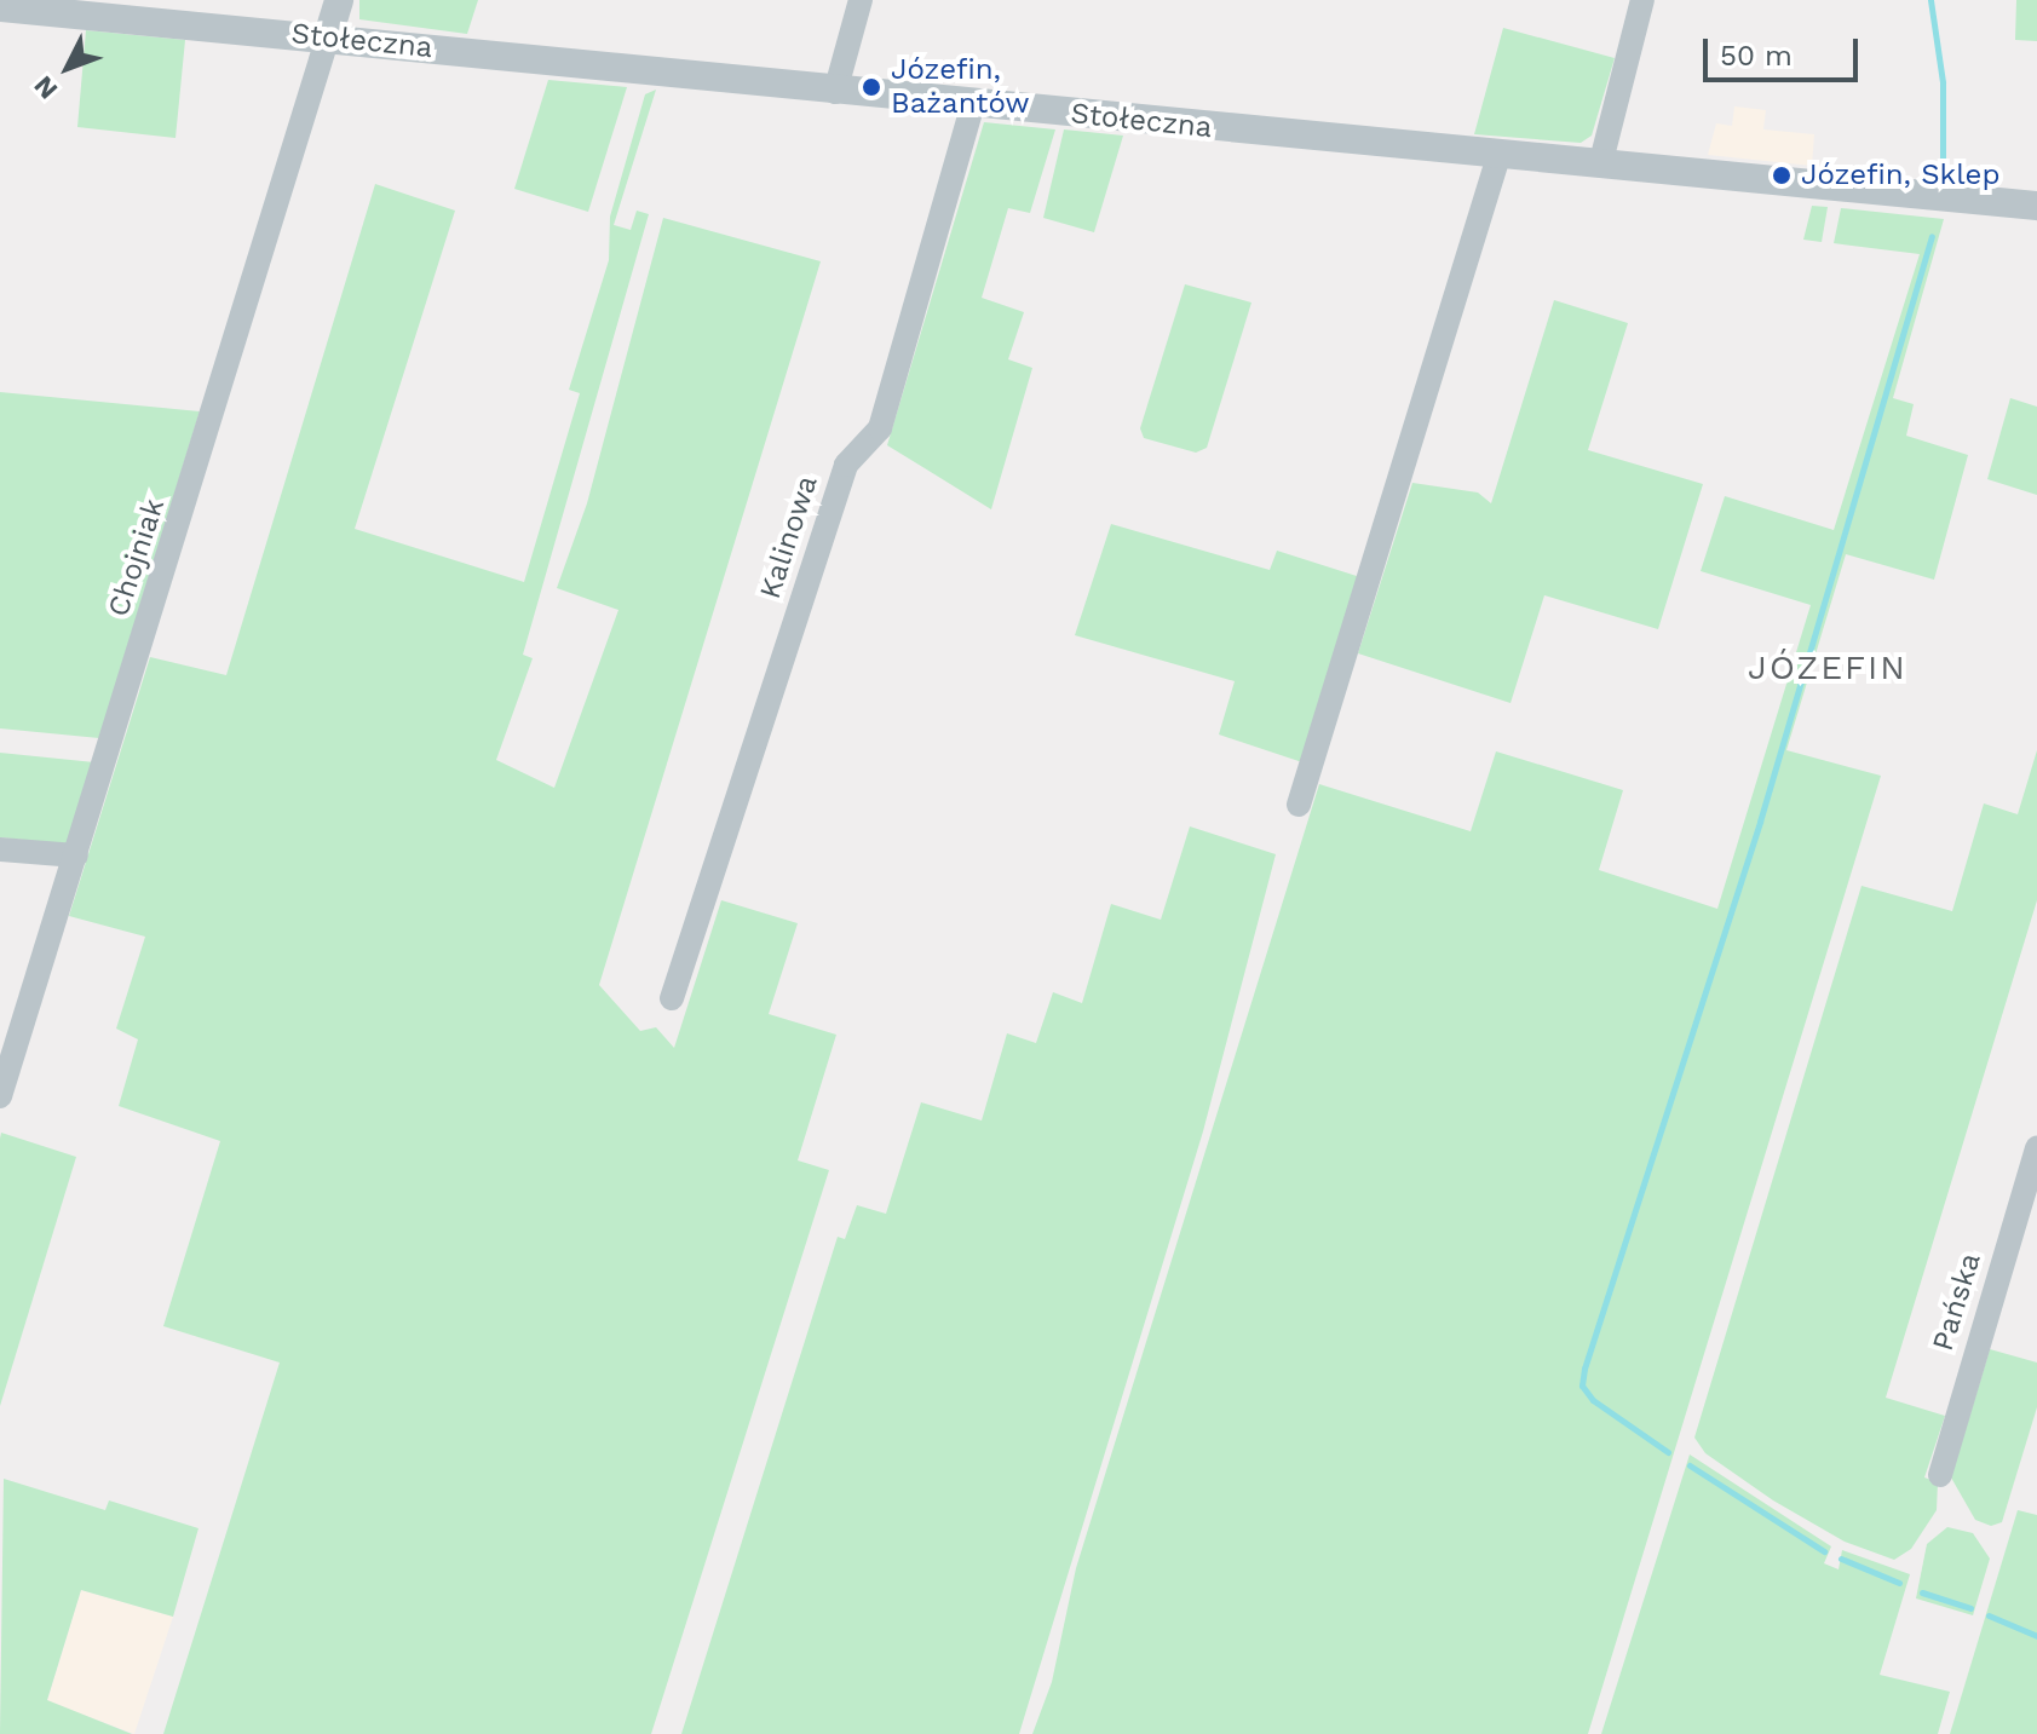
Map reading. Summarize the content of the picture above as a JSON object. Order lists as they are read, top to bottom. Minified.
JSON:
{"streets":{"street":["Stołeczna","Kalinowa","Chojniak","Pańska"]},"crossings":[["Stołeczna","Kalinowa"],["Stołeczna","Chojniak"]],"districts":["JÓZEFIN"],"places":["Józefin, Bażantów","Józefin, Sklep"],"scale_bar":"50 m","north":"bottom left"}
